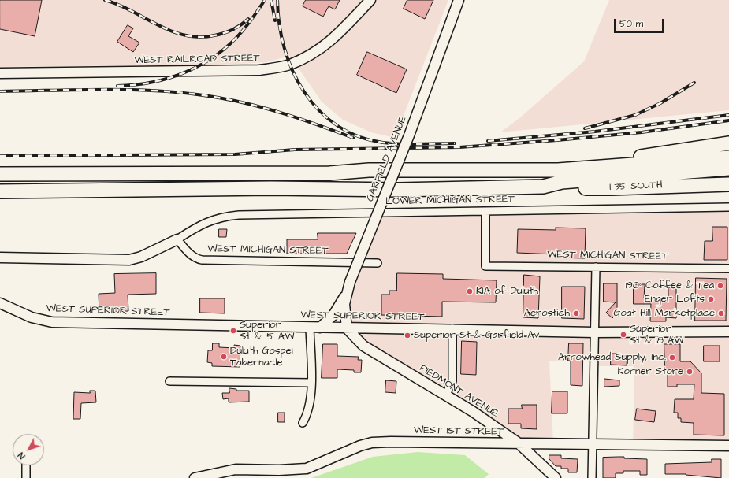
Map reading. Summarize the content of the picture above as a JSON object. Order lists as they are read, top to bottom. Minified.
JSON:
{"streets":{"highway":["I-35 SOUTH"],"street":["WEST RAILROAD STREET","GARFIELD AVENUE","LOWER MICHIGAN STREET","WEST MICHIGAN STREET","WEST SUPERIOR STREET","PIEDMONT AVENUE","WEST 1ST STREET"]},"crossings":[["GARFIELD AVENUE","WEST SUPERIOR STREET"],["GARFIELD AVENUE","PIEDMONT AVENUE"],["LOWER MICHIGAN STREET","WEST MICHIGAN STREET"],["WEST SUPERIOR STREET","PIEDMONT AVENUE"],["PIEDMONT AVENUE","WEST 1ST STREET"]],"places":["190° Coffee & Tea","KIA of Duluth","Enger Lofts","Aerostich","Goat Hill Marketplace","Superior St & 15 AW","Superior St & 18 AW","Superior St & Garfield Av","Duluth Gospel Tabernacle","Arrowhead Supply, Inc.","Korner Store"],"scale_bar":"50 m","north":"bottom left"}
